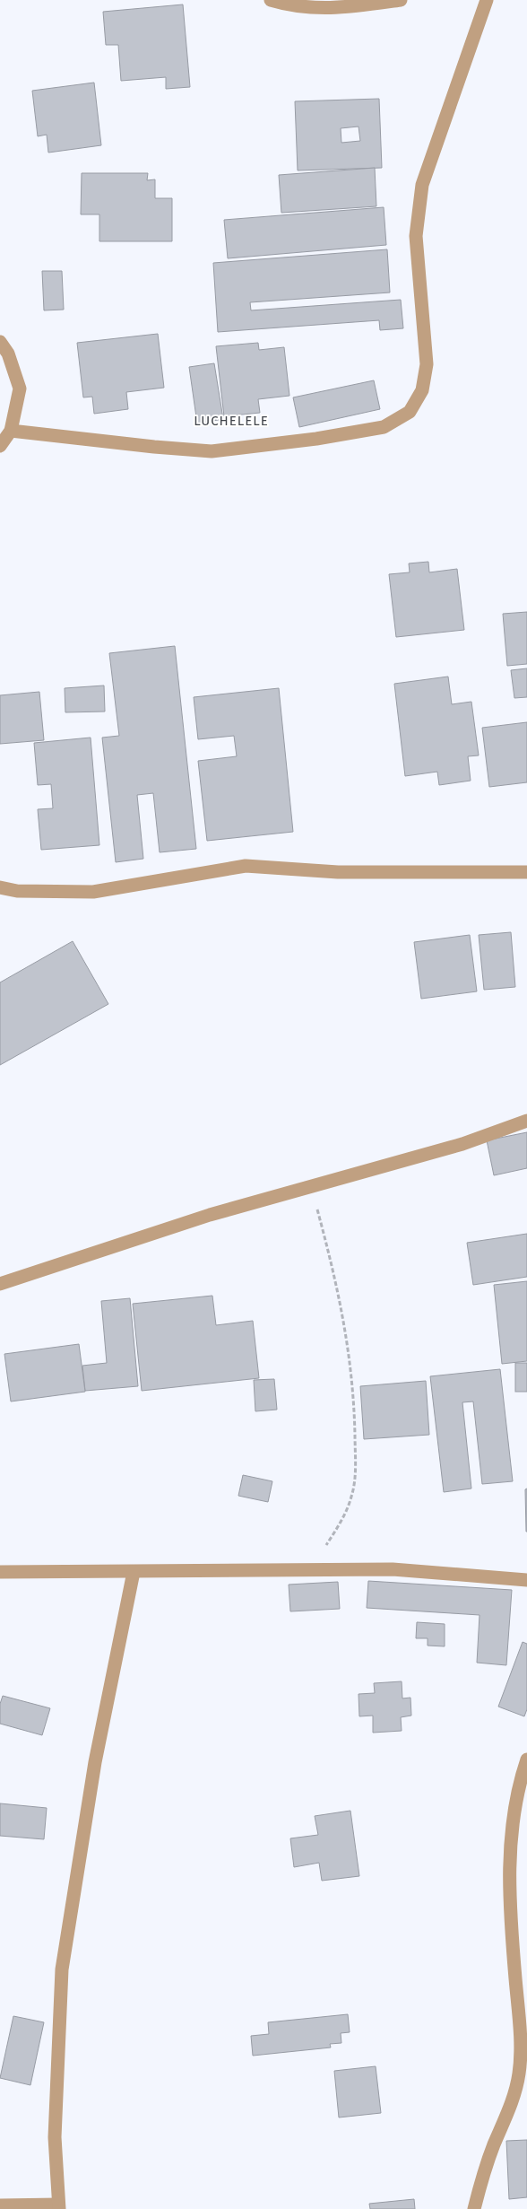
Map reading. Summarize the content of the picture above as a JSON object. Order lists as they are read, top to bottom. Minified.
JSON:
{"districts":["LUCHELELE"]}
